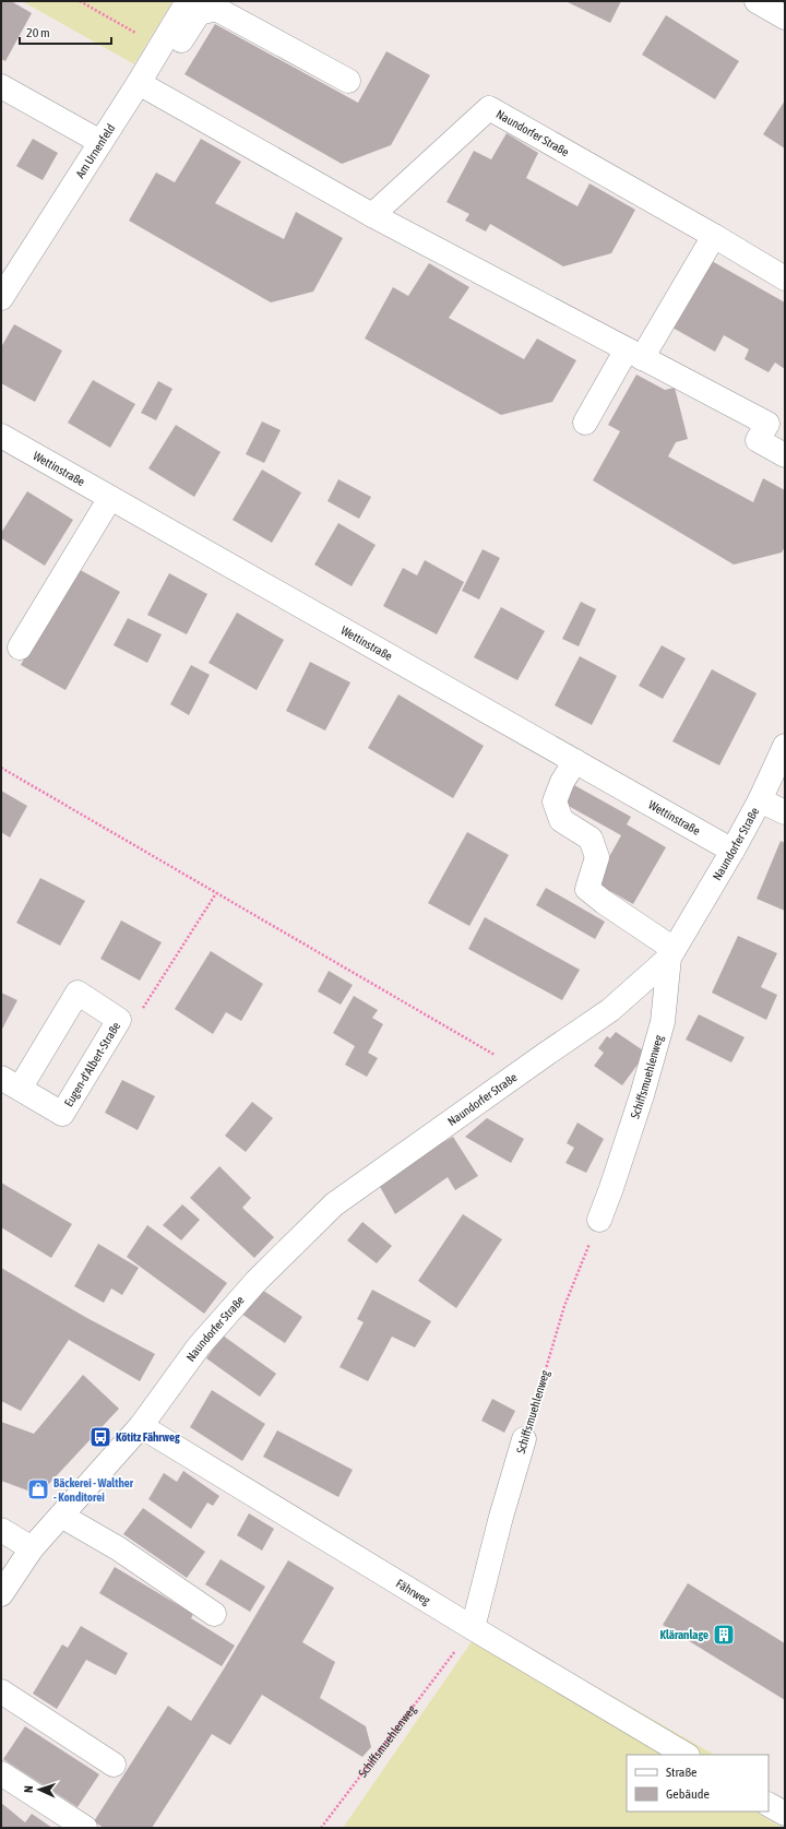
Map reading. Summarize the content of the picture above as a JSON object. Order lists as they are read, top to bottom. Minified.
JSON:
{"streets":{"street":["Naundorfer Straße","Am Urnenfeld","Wettinstraße","Eugen-d'Albert-Straße","Schiffsmuehlenweg","Fährweg"]},"crossings":[["Naundorfer Straße","Wettinstraße"],["Naundorfer Straße","Schiffsmuehlenweg"],["Naundorfer Straße","Fährweg"],["Schiffsmuehlenweg","Fährweg"]],"places":{"bus stop":["Kötitz Fährweg"],"shop":["Bäckerei - Walther - Konditorei"],"building":["Kläranlage"]},"legend":["Straße","Gebäude"],"scale_bar":"20 m","north":"left"}
